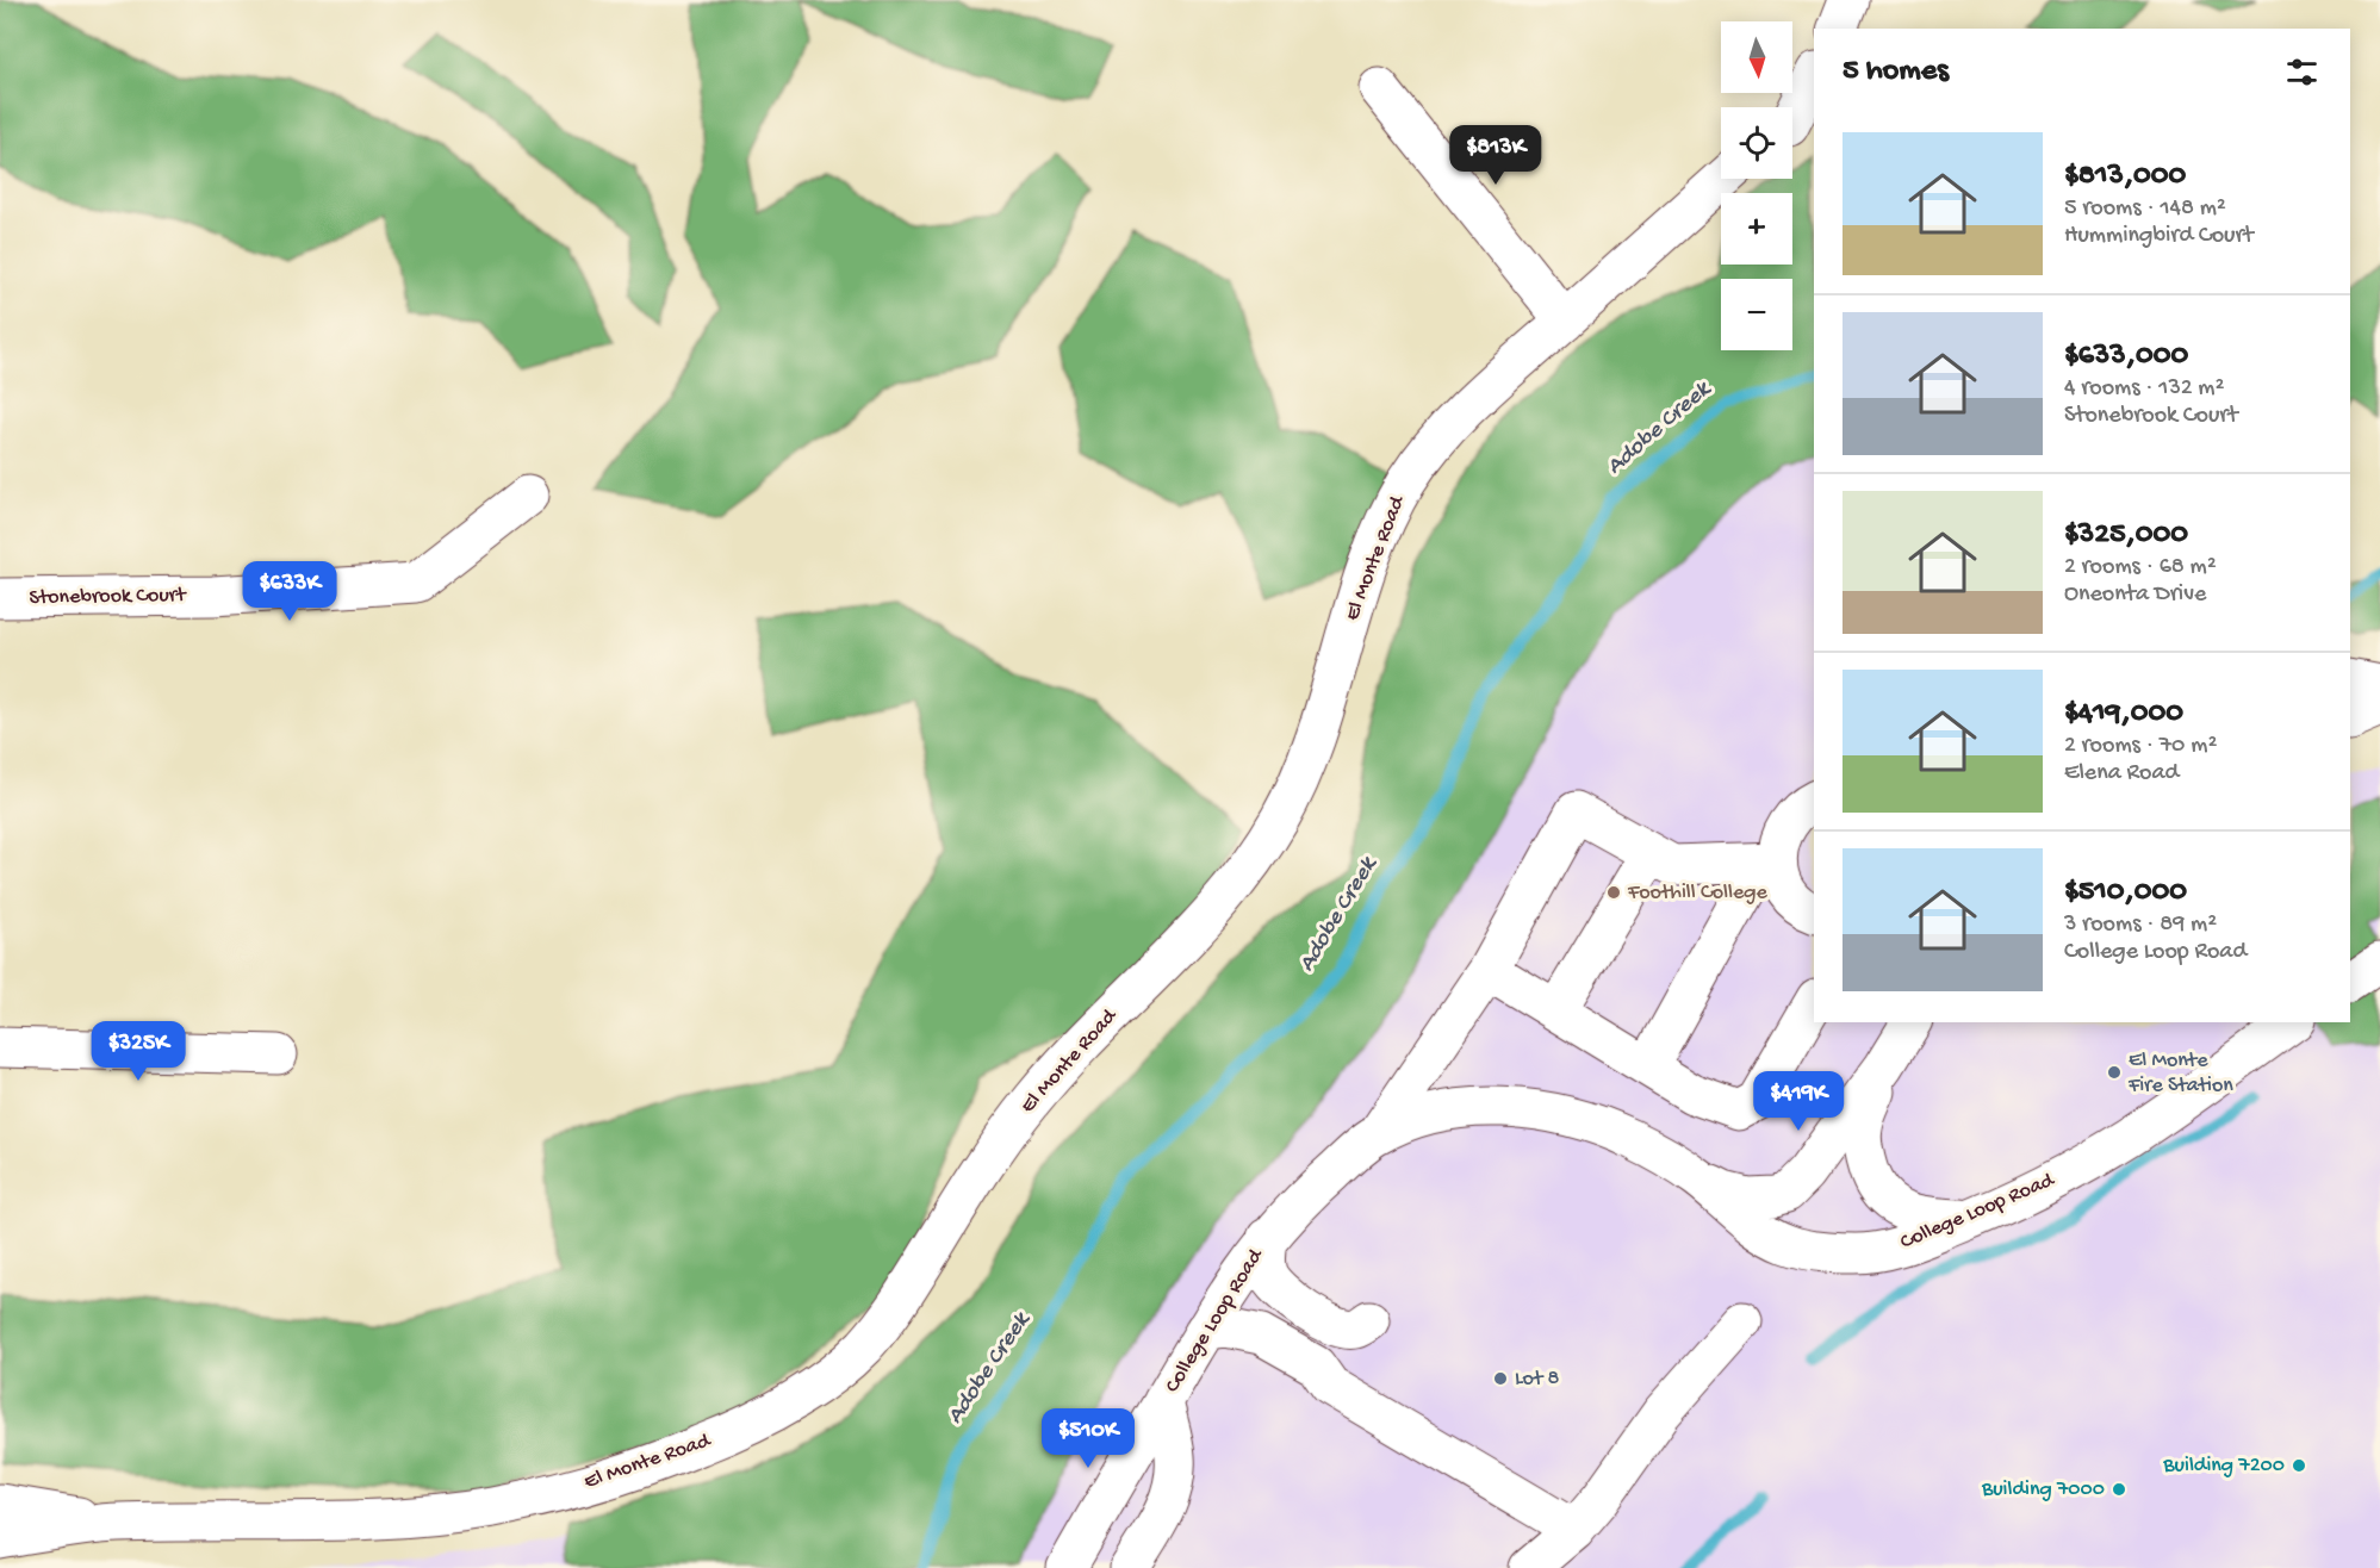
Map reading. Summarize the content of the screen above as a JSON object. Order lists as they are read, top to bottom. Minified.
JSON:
{"streets":{"street":["El Monte Road","Stonebrook Court","College Loop Road"]},"water":["Adobe Creek"],"places":["Foothill College","El Monte Fire Station","Lot 8","Building 7200","Building 7000"],"north":"bottom","page":{"map_buttons":["+","−"],"heading":"5 homes","list":[{"name":"$813,000","note":"5 rooms · 148 m² · Hummingbird Court"},{"name":"$633,000","note":"4 rooms · 132 m² · Stonebrook Court"},{"name":"$325,000","note":"2 rooms · 68 m² · Oneonta Drive"},{"name":"$419,000","note":"2 rooms · 70 m² · Elena Road"},{"name":"$510,000","note":"3 rooms · 89 m² · College Loop Road"}],"price":["$813K","$633K","$325K","$419K","$510K"]}}
